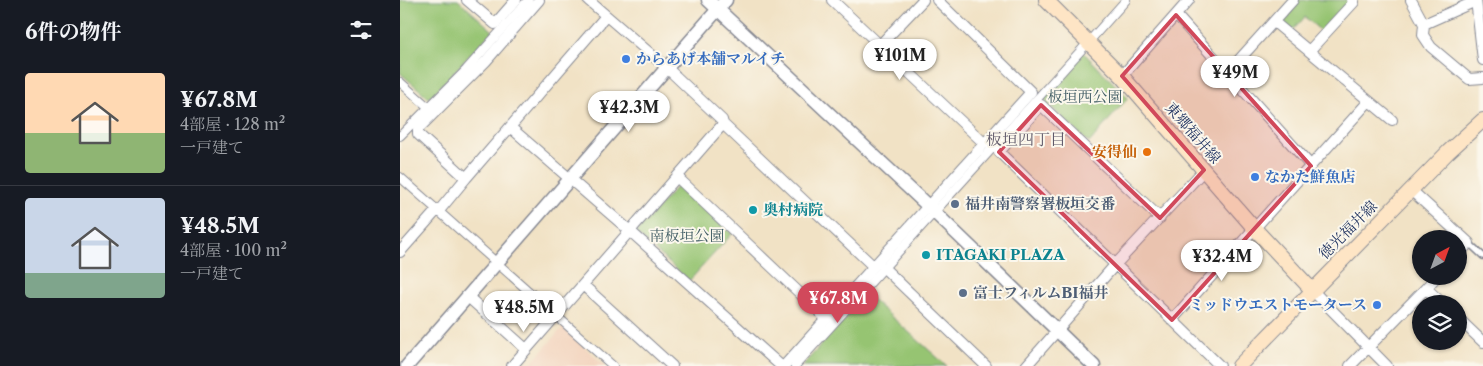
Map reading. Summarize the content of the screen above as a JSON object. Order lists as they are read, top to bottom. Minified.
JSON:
{"streets":{"main road":["東郷福井線","徳光福井線"]},"crossings":[["東郷福井線","徳光福井線"]],"districts":["板垣四丁目"],"parks":["板垣西公園","南板垣公園"],"places":["からあげ本舗マルイチ","安得仙","なかた鮮魚店","福井南警察署板垣交番","奥村病院","ITAGAKI PLAZA","富士フィルムBI福井","ミッドウエストモータース"],"north":"top right","page":{"heading":"6件の物件","price":["¥101M","¥49M","¥42.3M","¥32.4M","¥67.8M","¥48.5M"],"list":[{"name":"¥67.8M","note":"4部屋 · 128 m² · 一戸建て"},{"name":"¥48.5M","note":"4部屋 · 100 m² · 一戸建て"}]}}
